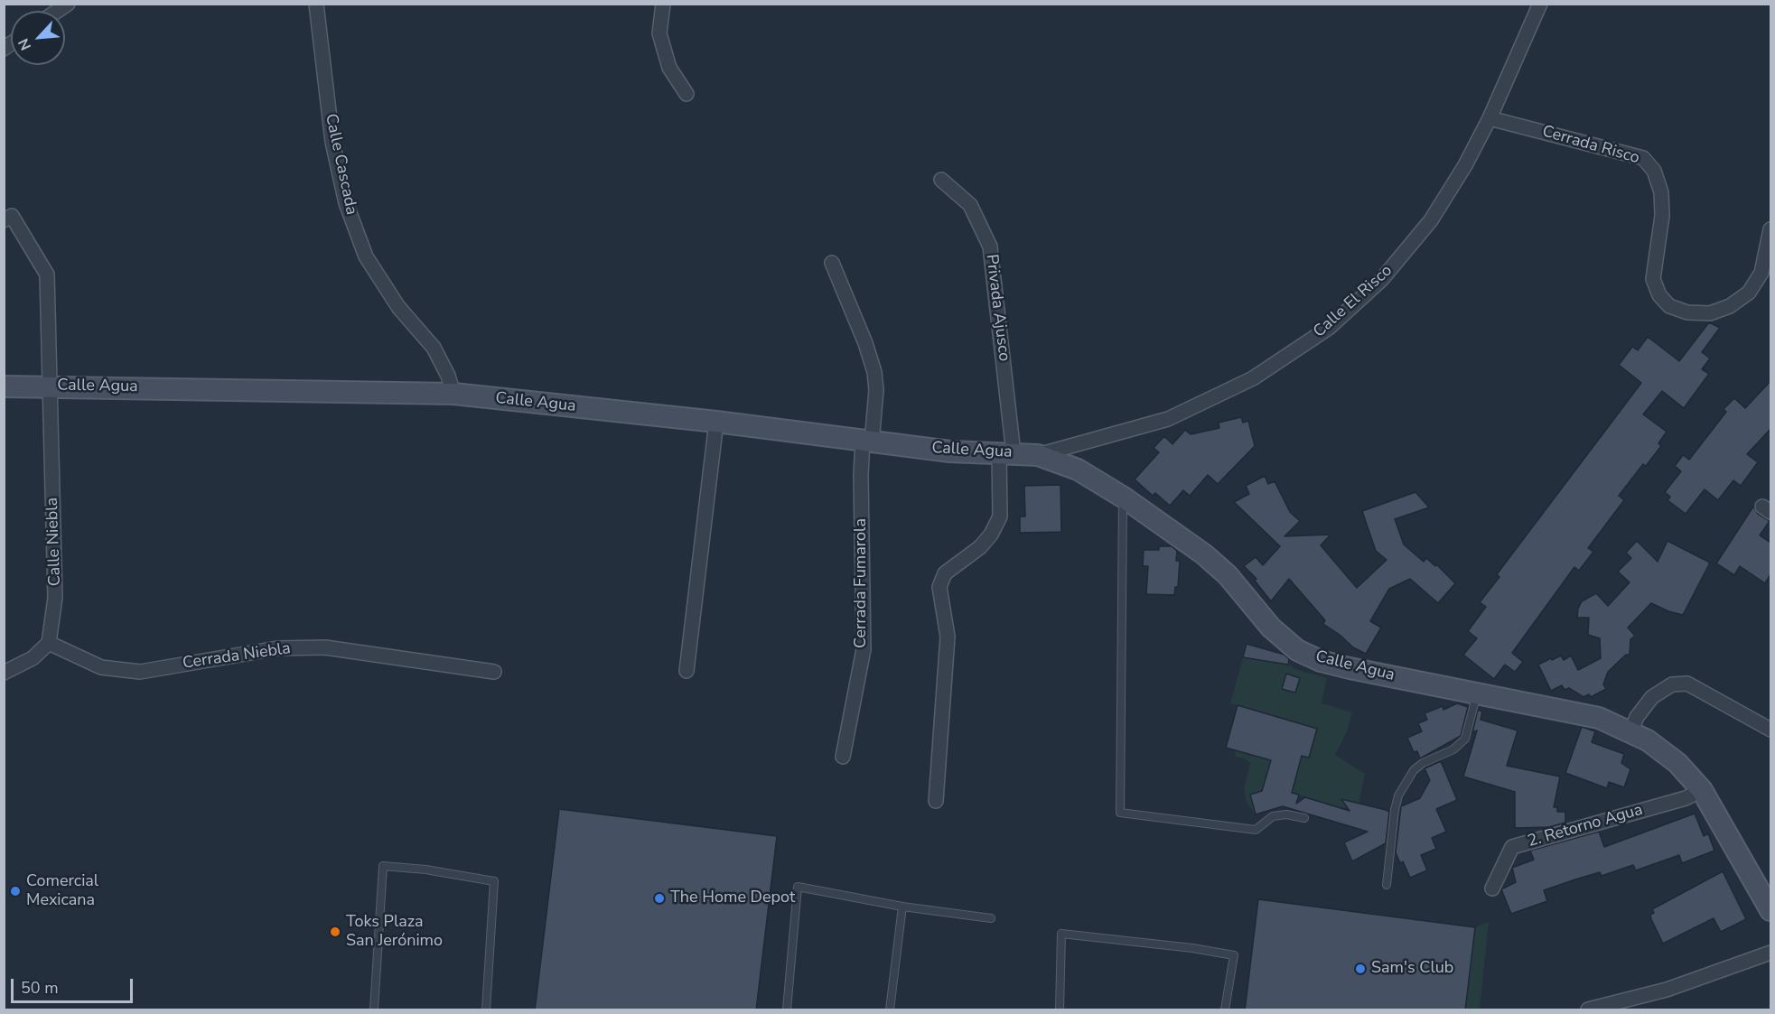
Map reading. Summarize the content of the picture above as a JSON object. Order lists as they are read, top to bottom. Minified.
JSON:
{"streets":{"street":["Cerrada Risco","Calle Cascada","Calle El Risco","Privada Ajusco","Calle Agua","Calle Niebla","Cerrada Fumarola","Cerrada Niebla","2. Retorno Agua"]},"crossings":[["Cerrada Risco","Calle El Risco"],["Calle Cascada","Calle Agua"],["Calle El Risco","Calle Agua"],["Privada Ajusco","Calle Agua"],["Calle Agua","Calle Niebla"],["Calle Agua","Cerrada Fumarola"],["Calle Agua","2. Retorno Agua"],["Calle Niebla","Cerrada Niebla"]],"places":["Comercial Mexicana","The Home Depot","Toks Plaza San Jerónimo","Sam's Club"],"scale_bar":"50 m","north":"bottom left"}
